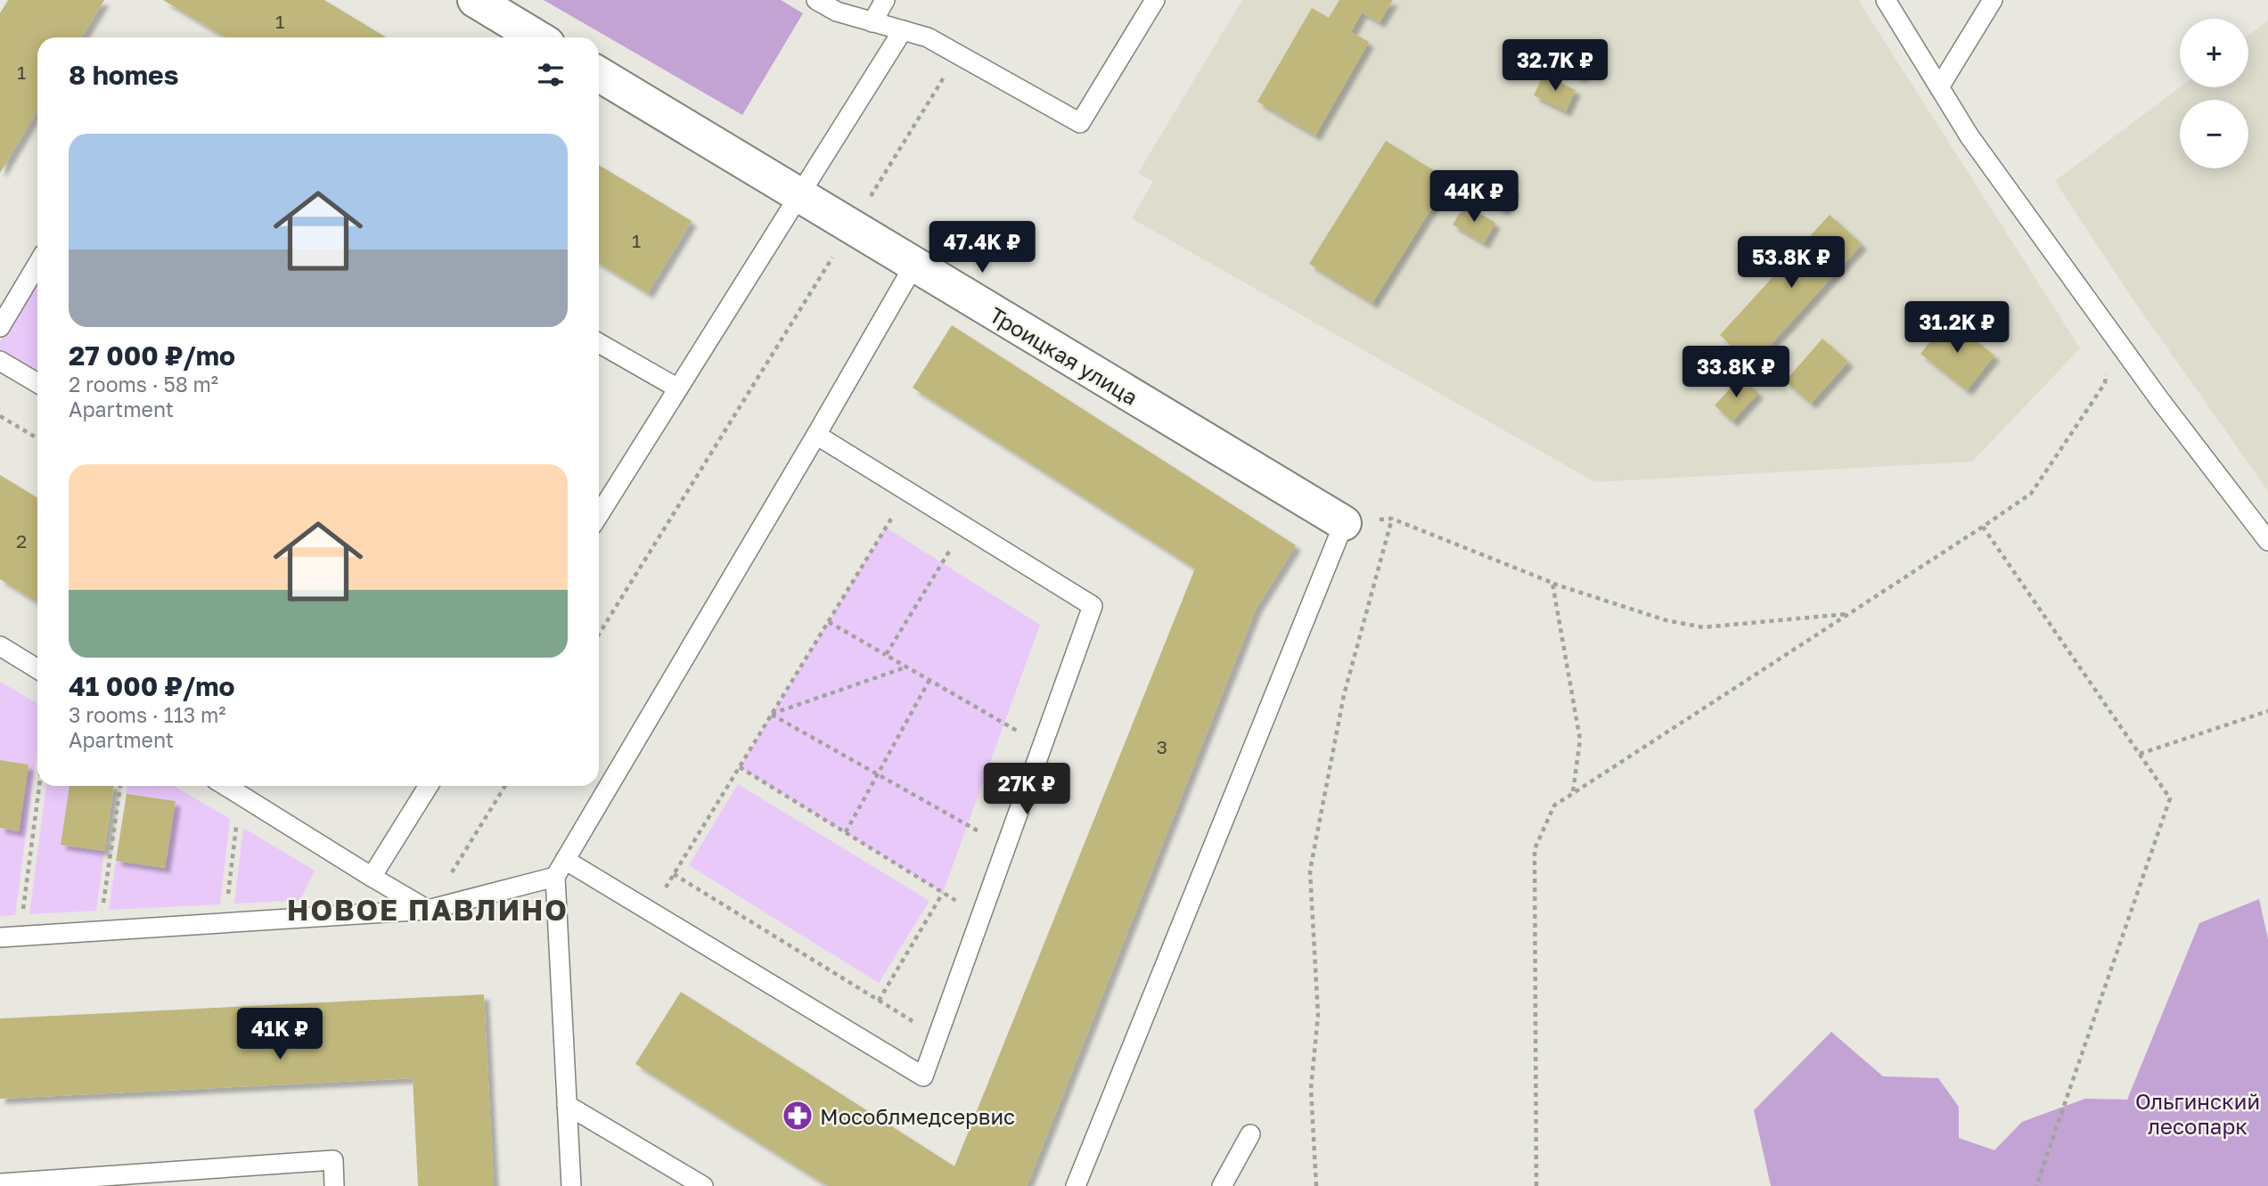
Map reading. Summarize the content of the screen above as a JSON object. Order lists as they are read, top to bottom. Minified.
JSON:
{"streets":{"street":["Троицкая улица"]},"districts":["НОВОЕ ПАВЛИНО"],"parks":["Ольгинский лесопарк"],"places":{"pharmacy":["Мособлмедсервис"]},"house_numbers":["1","1","1","2","3"],"page":{"map_buttons":["+","−"],"heading":"8 homes","price":["32.7K ₽","44K ₽","47.4K ₽","53.8K ₽","31.2K ₽","33.8K ₽","27K ₽","41K ₽"],"list":[{"name":"27 000 ₽/mo","note":"2 rooms · 58 m² · Apartment"},{"name":"41 000 ₽/mo","note":"3 rooms · 113 m² · Apartment"}]}}
